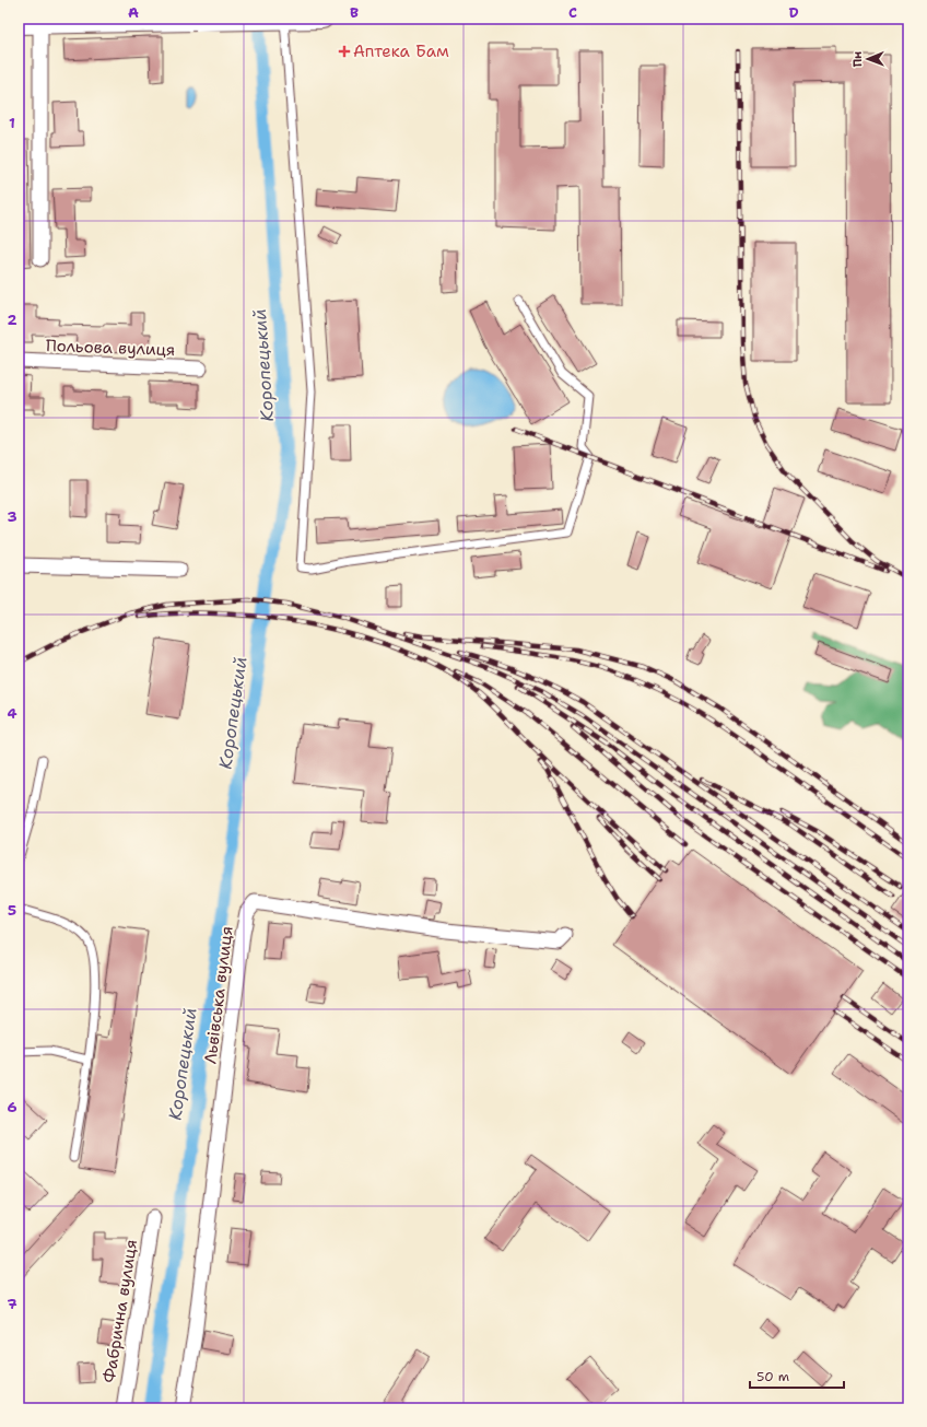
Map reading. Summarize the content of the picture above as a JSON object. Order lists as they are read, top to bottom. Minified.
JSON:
{"streets":{"street":["Польова вулиця","Львівська вулиця","Фабрична вулиця"]},"water":["Коропецький"],"places":{"health":["Аптека Бам"]},"scale_bar":"50 m","north":"left","grid":{"columns":["A","B","C","D"],"rows":["1","2","3","4","5","6","7"]}}
